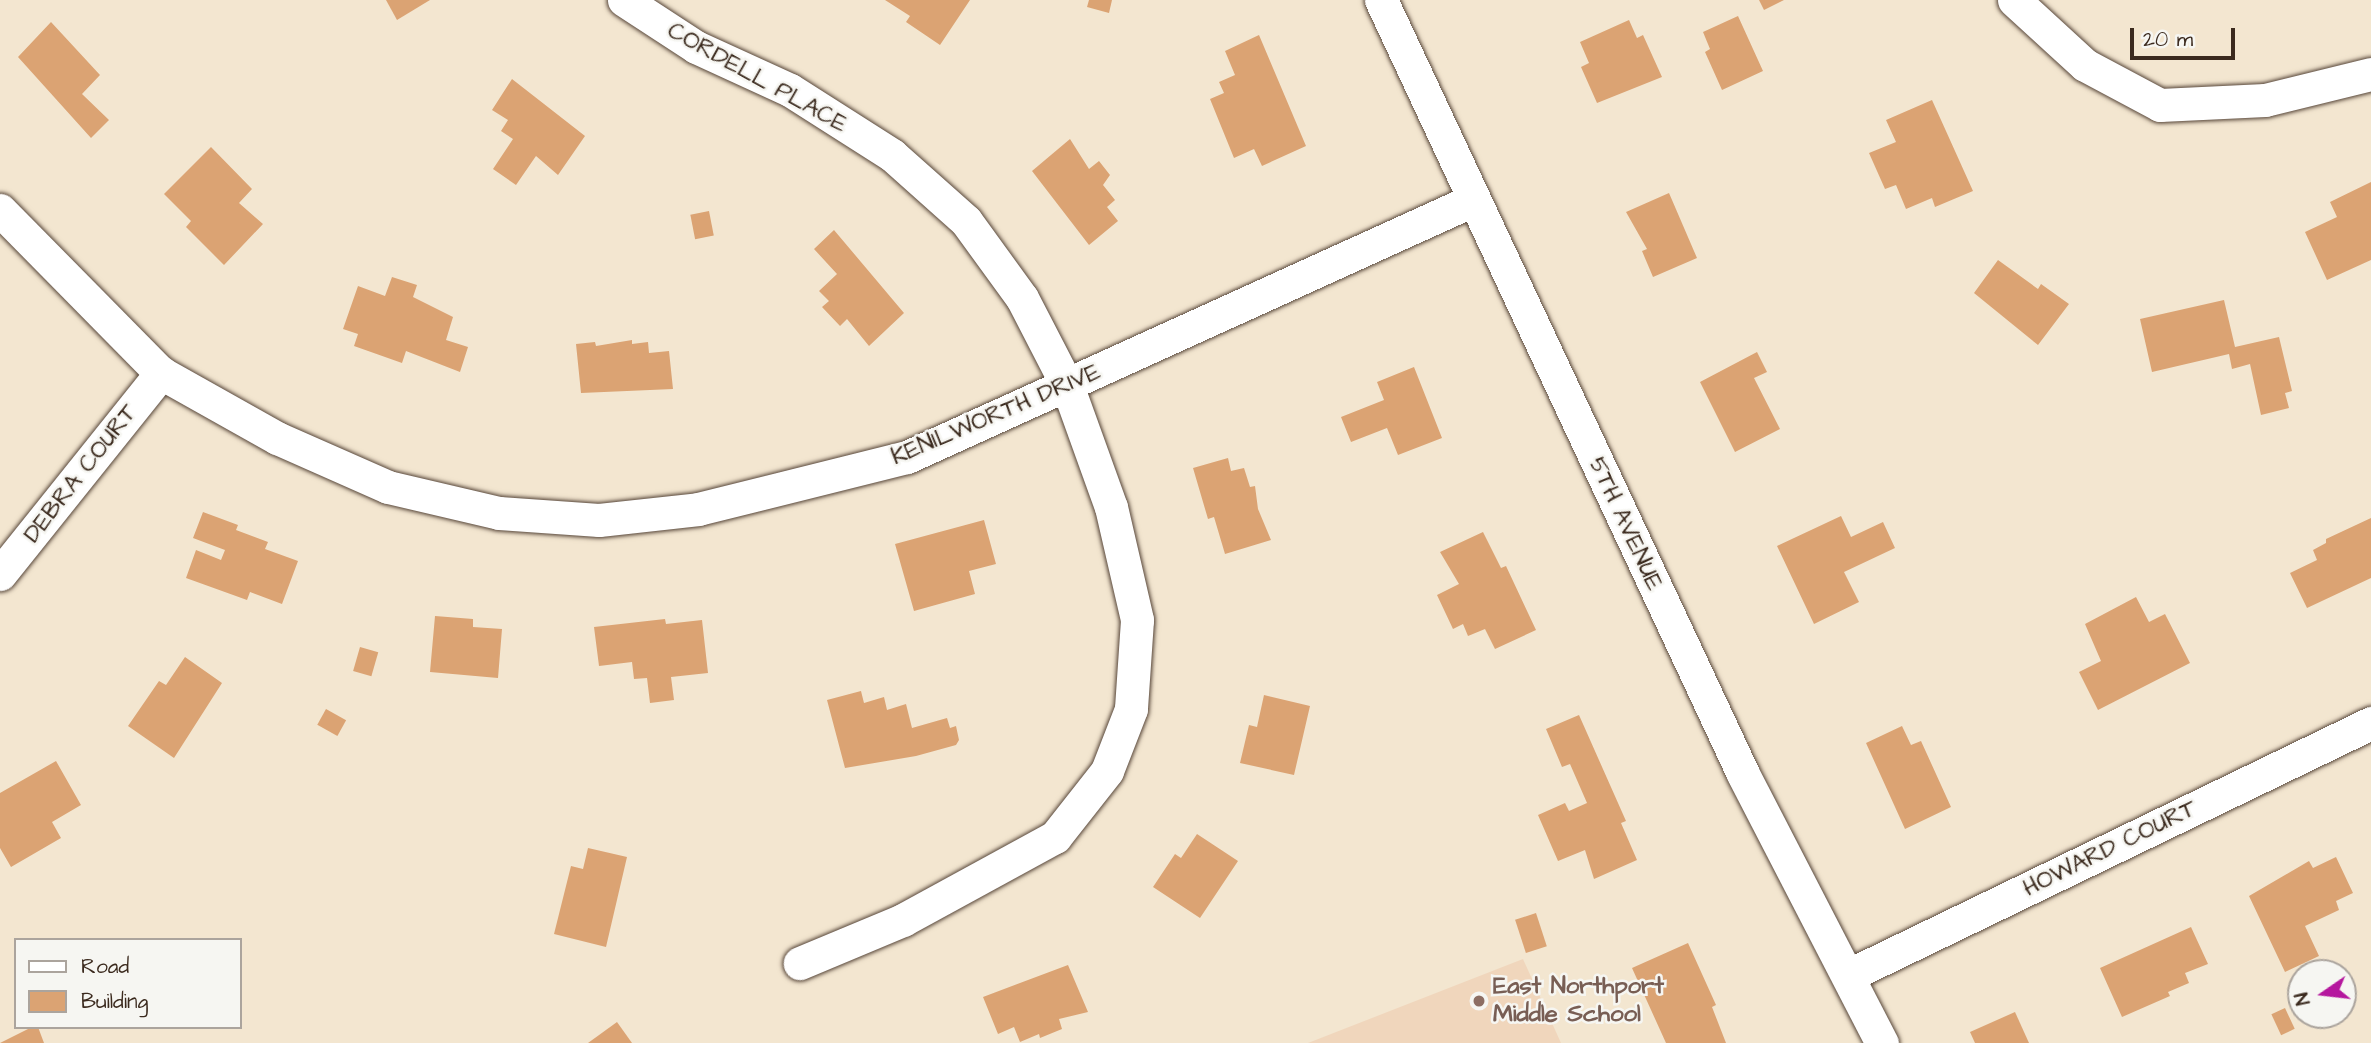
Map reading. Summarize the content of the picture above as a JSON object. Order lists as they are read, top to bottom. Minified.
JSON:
{"streets":{"street":["CORDELL PLACE","KENILWORTH DRIVE","DEBRA COURT","5TH AVENUE","HOWARD COURT"]},"crossings":[["CORDELL PLACE","KENILWORTH DRIVE"],["KENILWORTH DRIVE","DEBRA COURT"],["KENILWORTH DRIVE","5TH AVENUE"],["5TH AVENUE","HOWARD COURT"]],"places":["East Northport Middle School"],"legend":["Road","Building"],"scale_bar":"20 m","north":"left"}
